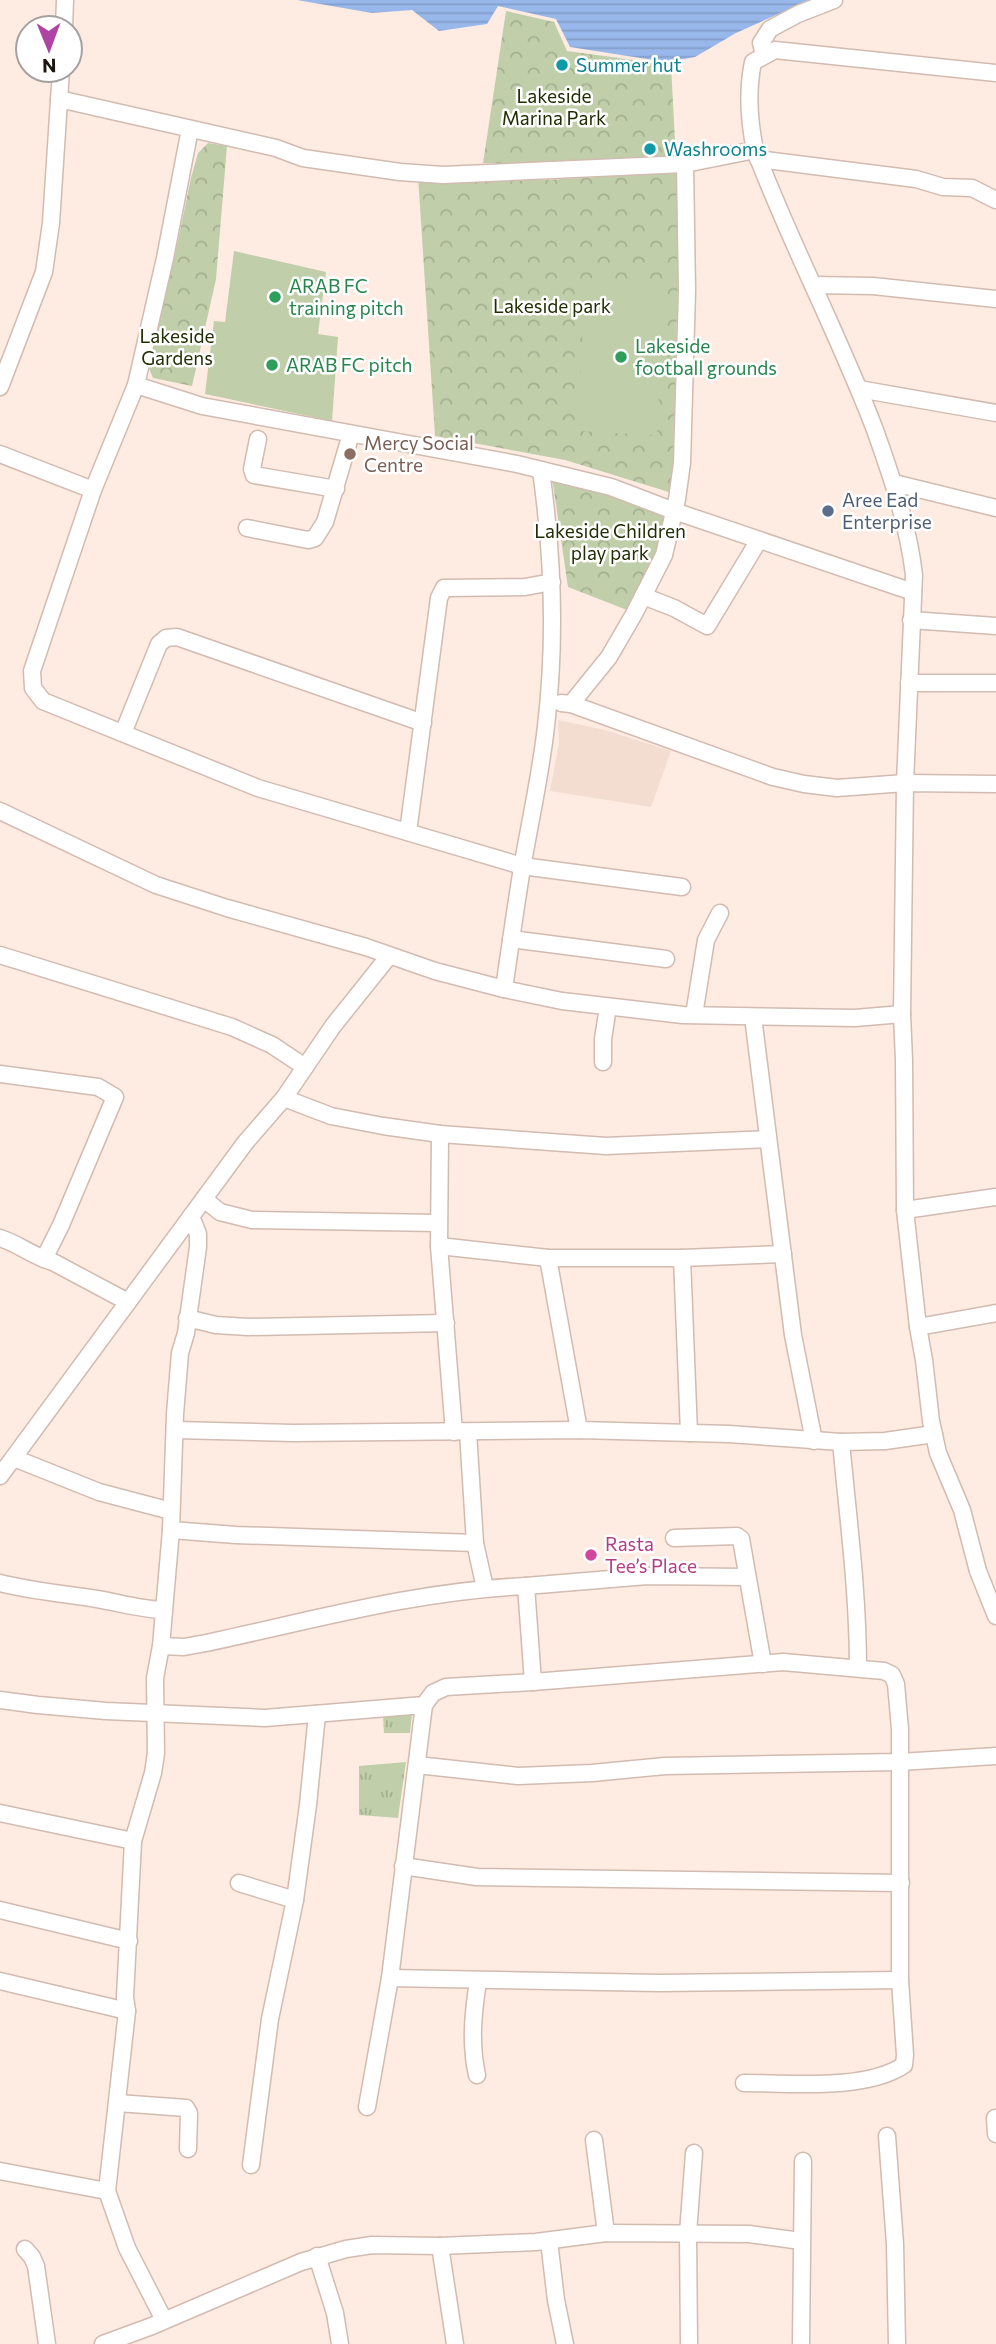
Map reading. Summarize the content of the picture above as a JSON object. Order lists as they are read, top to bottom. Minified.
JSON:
{"parks":["Lakeside Marina Park","Lakeside park","Lakeside Gardens","Lakeside Children play park"],"places":["Summer hut","Washrooms","ARAB FC training pitch","Lakeside football grounds","ARAB FC pitch","Mercy Social Centre","Aree Ead Enterprise","Rasta Tee’s Place"],"north":"bottom"}
